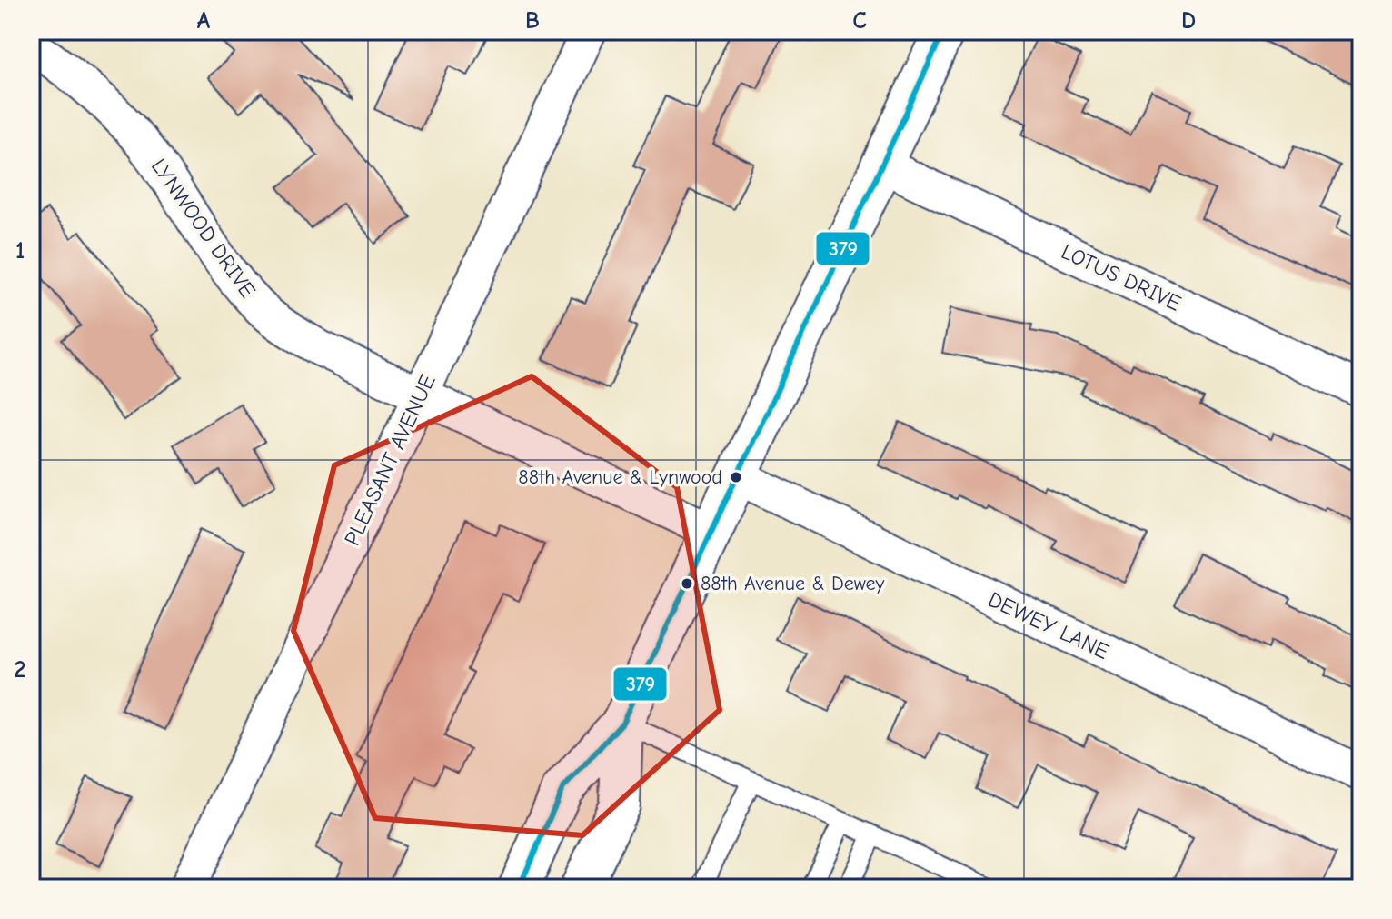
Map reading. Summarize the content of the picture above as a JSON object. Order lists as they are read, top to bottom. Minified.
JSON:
{"streets":{"street":["LYNWOOD DRIVE","LOTUS DRIVE","PLEASANT AVENUE","DEWEY LANE"]},"crossings":[["LYNWOOD DRIVE","PLEASANT AVENUE"]],"places":["88th Avenue & Lynwood","88th Avenue & Dewey"],"lines":["transit line 379"],"grid":{"columns":["A","B","C","D"],"rows":["1","2"]}}
